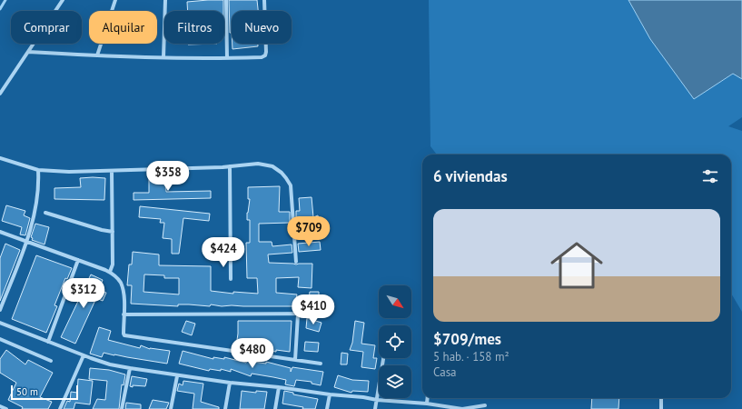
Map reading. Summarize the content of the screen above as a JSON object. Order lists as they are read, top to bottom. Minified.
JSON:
{"scale_bar":"50 m","north":"bottom right","page":{"chip":["Comprar","Alquilar","Filtros","Nuevo"],"heading":"6 viviendas","price":["$358","$709","$424","$312","$410","$480"],"list":[{"name":"$709/mes","note":"5 hab. · 158 m² · Casa"}],"scale":"50 m"}}
